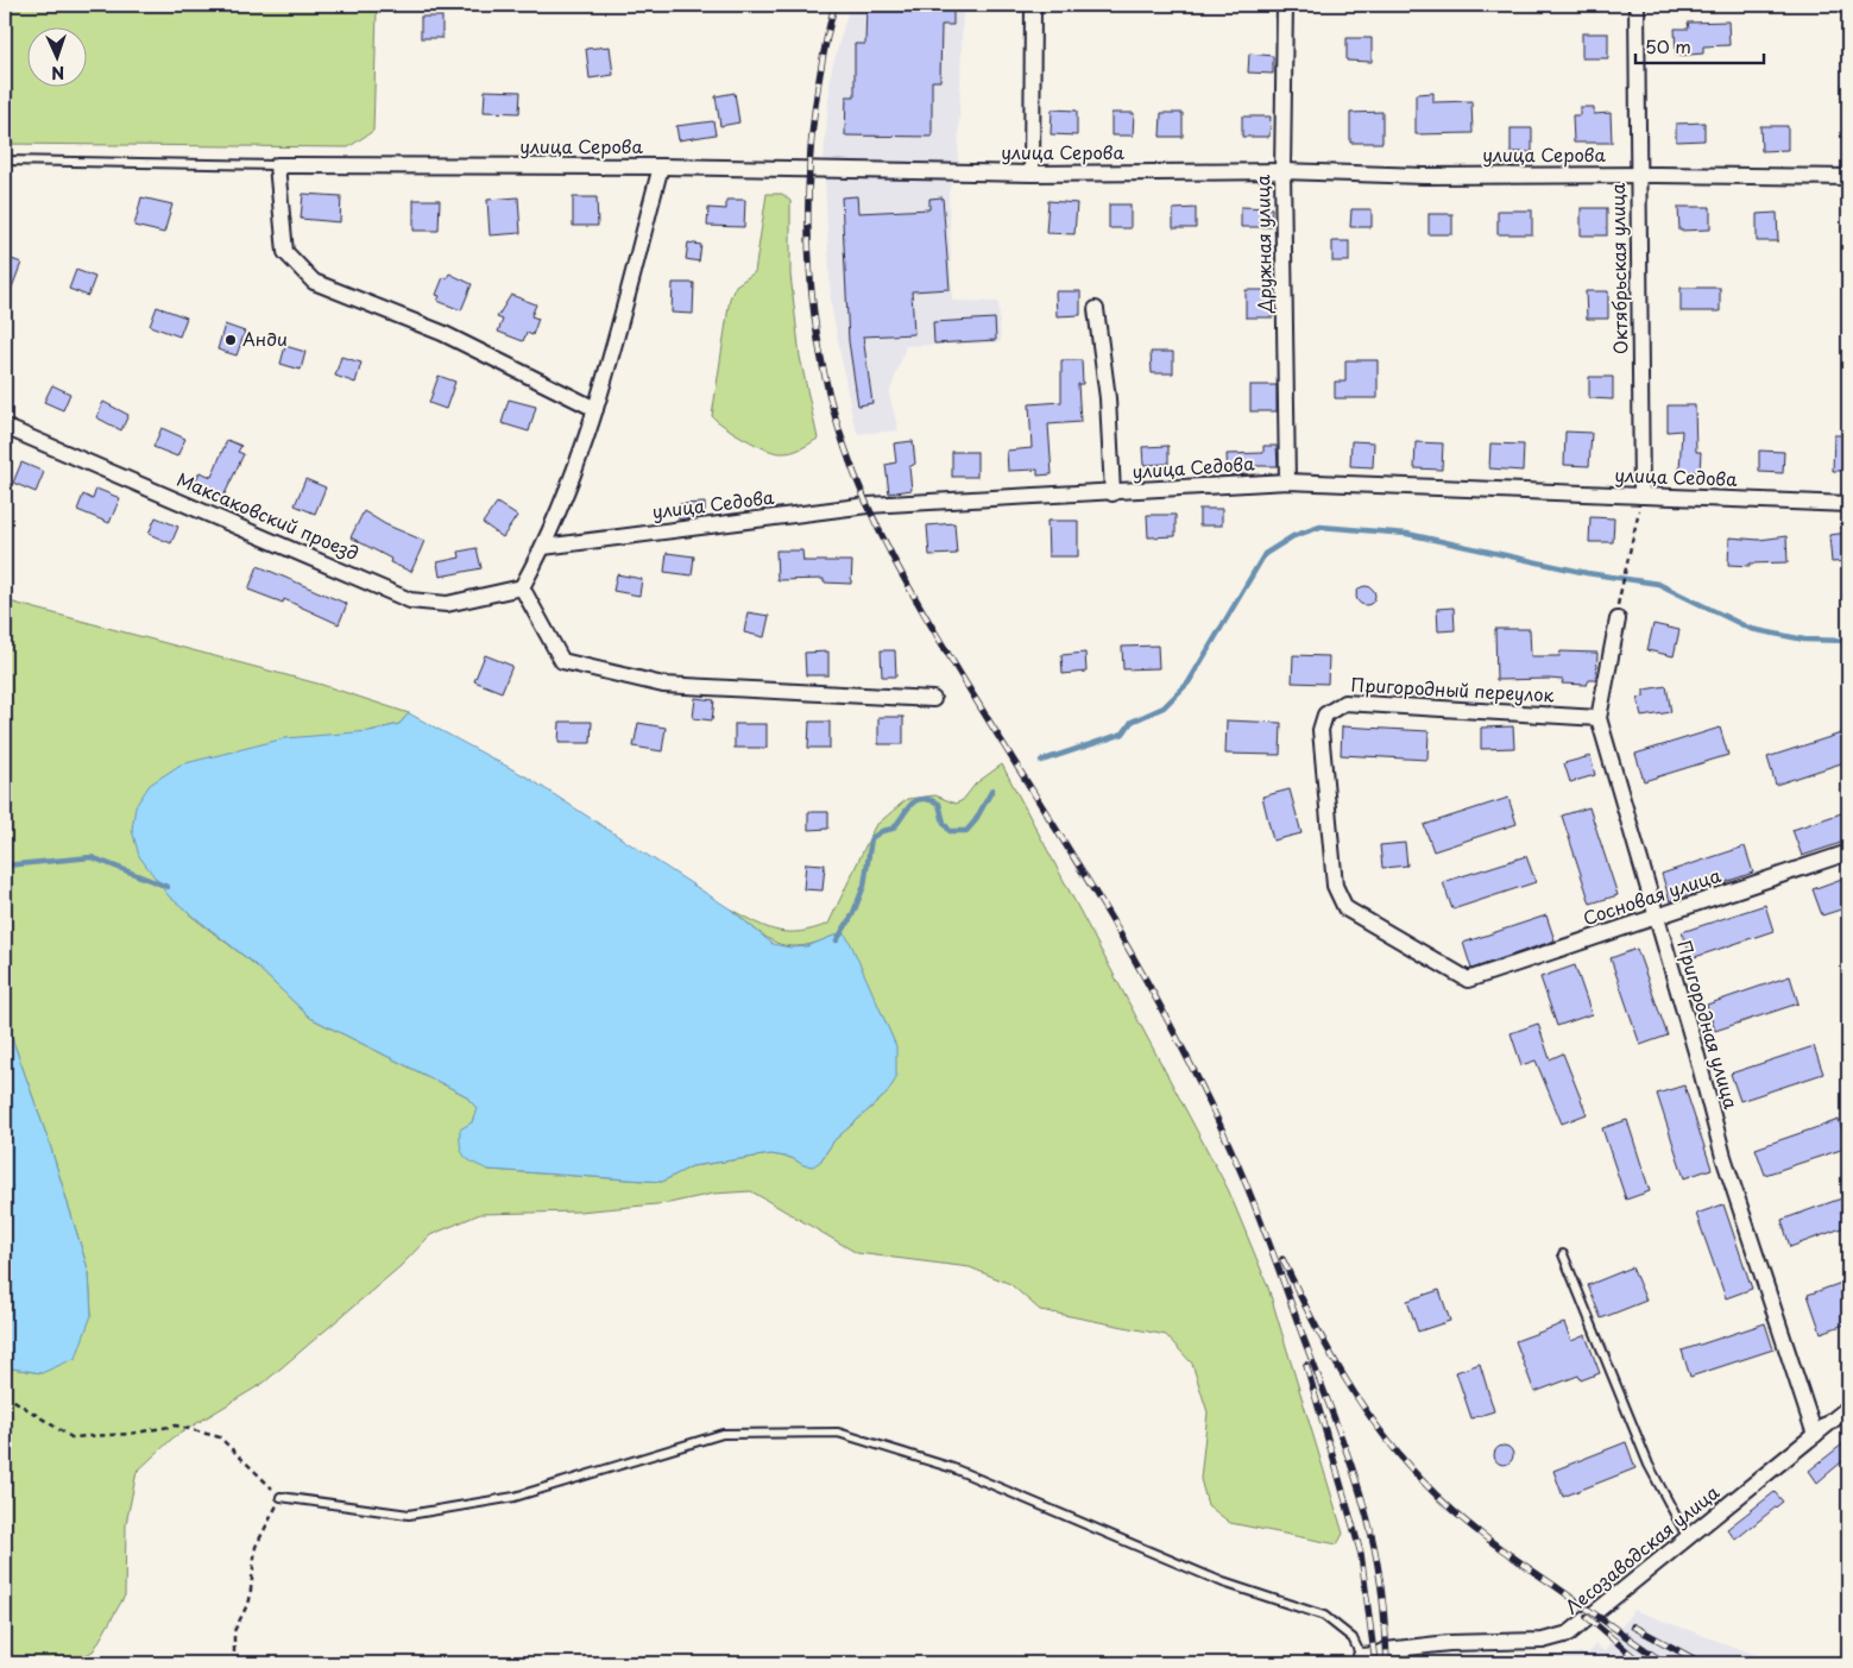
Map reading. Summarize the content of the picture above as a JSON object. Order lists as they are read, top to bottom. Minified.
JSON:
{"streets":{"street":["улица Серова","Дружная улица","Октябрьская улица","улица Седова","Максаковский проезд","Пригородный переулок","Сосновая улица","Пригородная улица","Лесозаводская улица"]},"crossings":[["улица Серова","Дружная улица"],["улица Серова","Октябрьская улица"],["Дружная улица","улица Седова"],["Октябрьская улица","улица Седова"],["Пригородный переулок","Сосновая улица"],["Пригородный переулок","Пригородная улица"],["Сосновая улица","Пригородная улица"],["Пригородная улица","Лесозаводская улица"]],"places":["Анди"],"scale_bar":"50 m","north":"bottom"}
